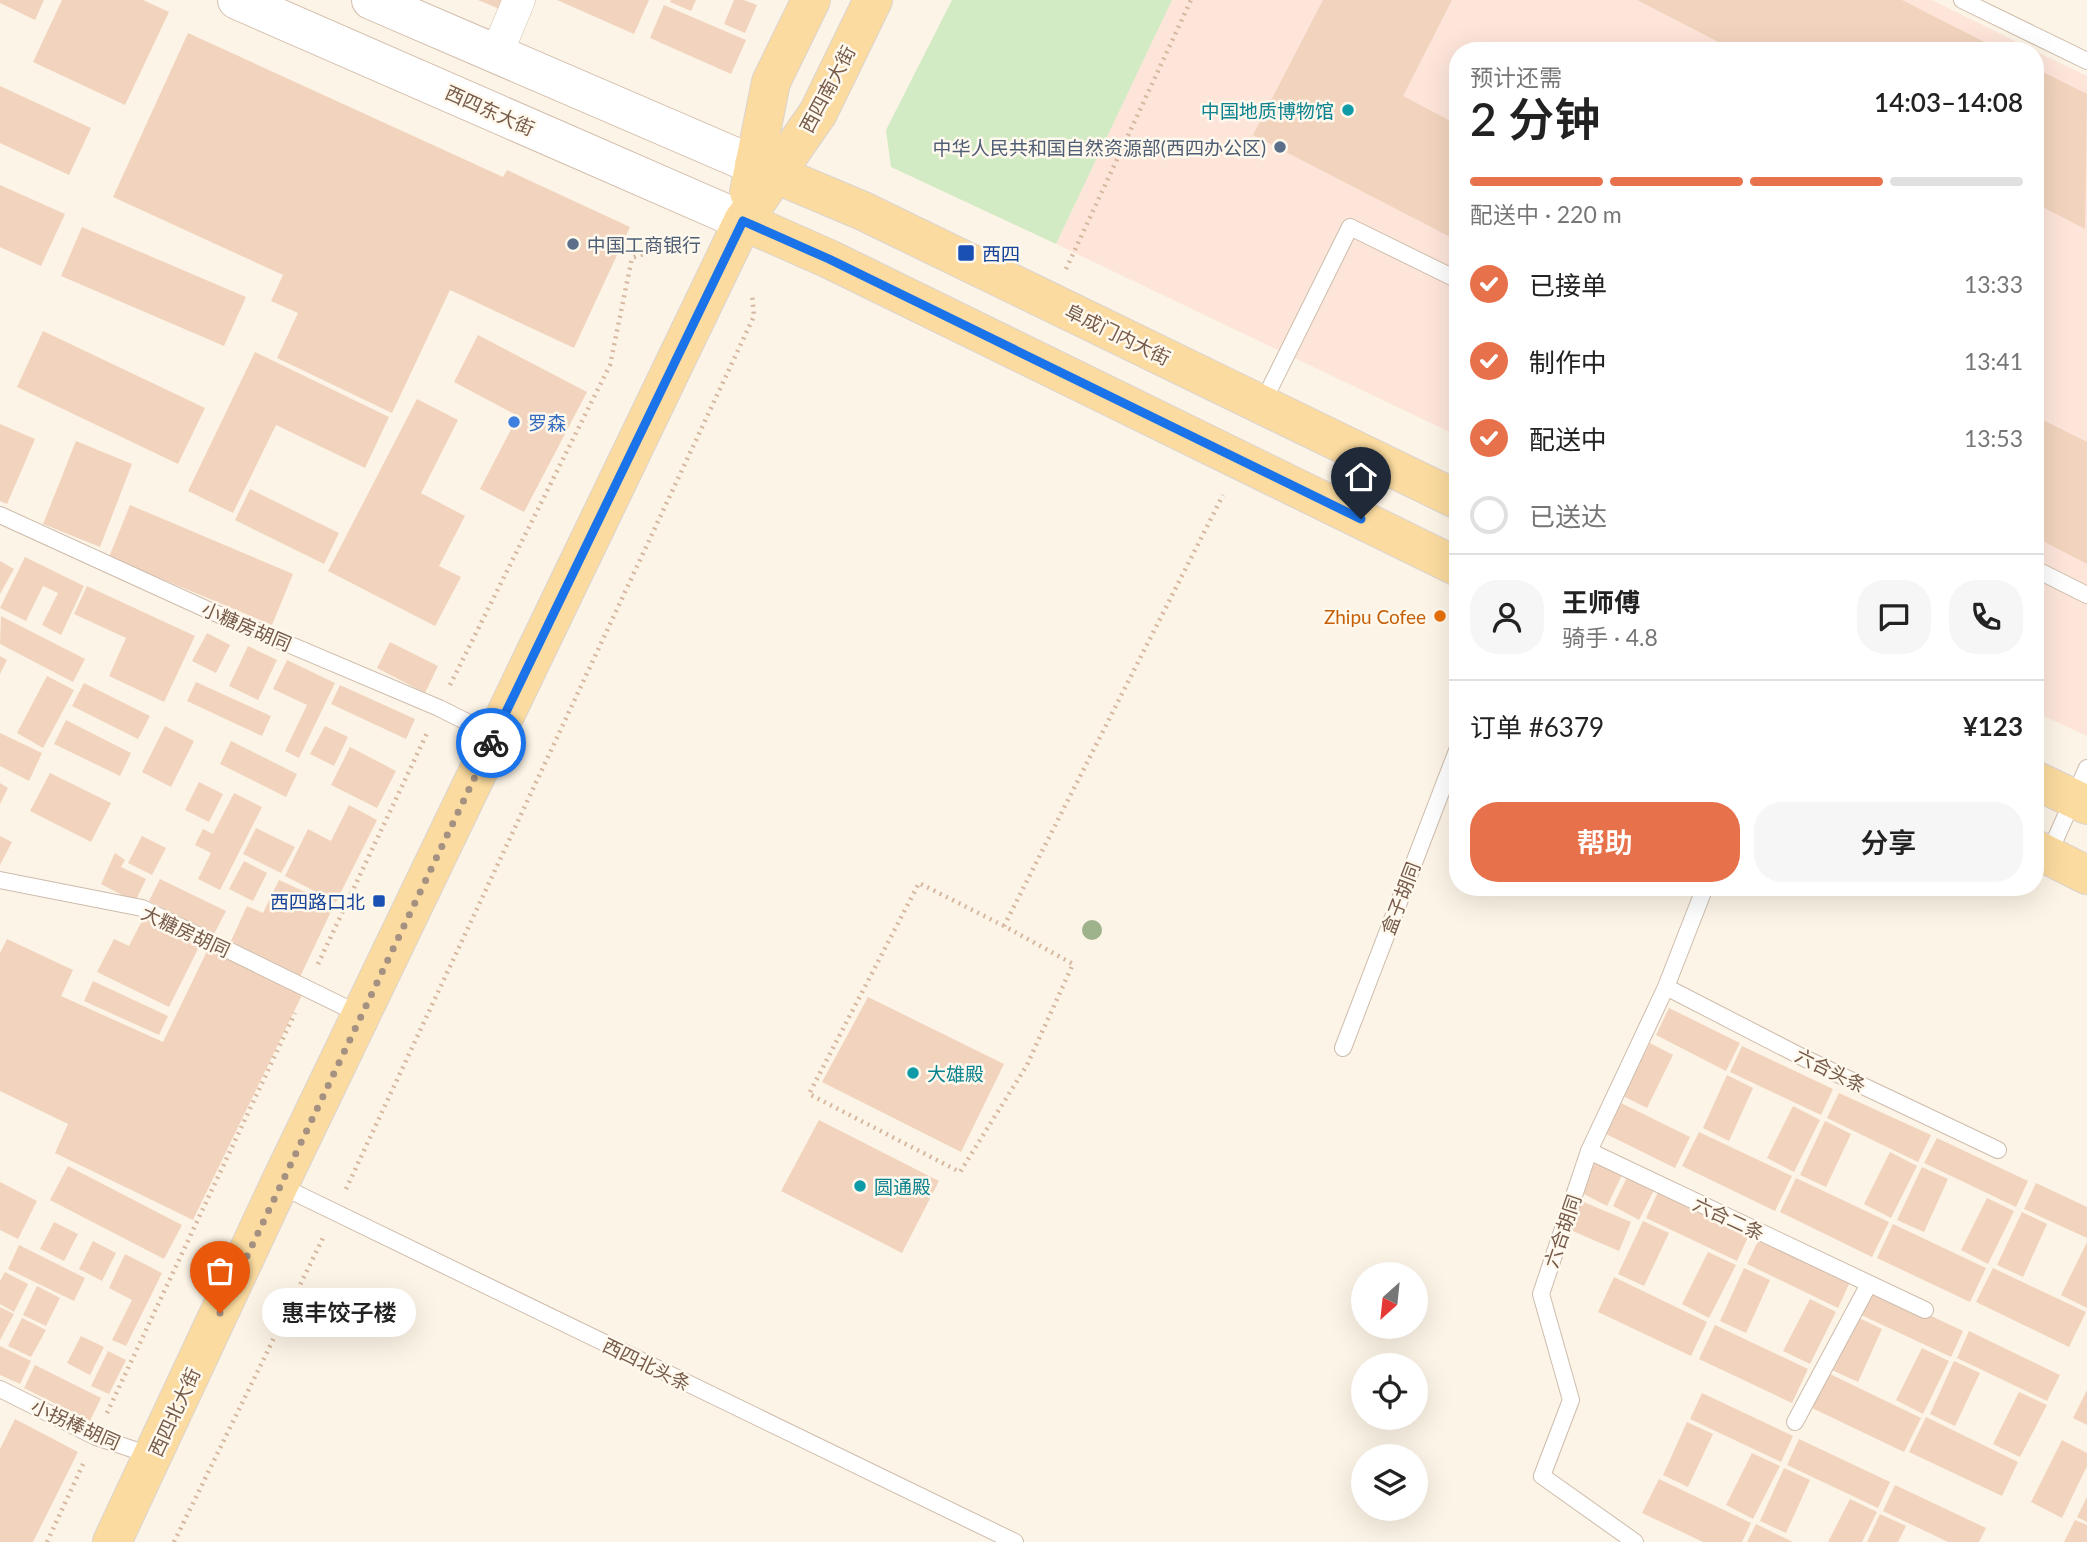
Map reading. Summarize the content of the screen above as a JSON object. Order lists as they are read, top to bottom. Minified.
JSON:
{"streets":{"main road":["西四南大街","西四东大街","阜成门内大街","西四北大街"],"lane":["小糖房胡同","盒子胡同","大糖房胡同","六合头条","六合二条","六合胡同","西四北头条","小拐棒胡同"]},"crossings":[["西四南大街","西四东大街"],["西四南大街","阜成门内大街"],["西四南大街","西四北大街"],["西四东大街","西四北大街"],["小糖房胡同","西四北大街"],["大糖房胡同","西四北大街"],["六合头条","六合胡同"],["六合二条","六合胡同"],["西四北头条","西四北大街"],["西四北大街","小拐棒胡同"]],"places":{"other":["中国地质博物馆","中华人民共和国自然资源部(西四办公区)","中国工商银行","罗森","Zhipu Cofee","大雄殿","圆通殿","惠丰饺子楼"],"transit":["西四","西四路口北"]},"north":"bottom left","page":{"heading":["2 分钟","预计还需","14:03–14:08"],"panel":["王师傅","骑手 · 4.8","订单 #6379","¥123"],"bar":"配送中 · 220 m","list":[["已接单","13:33"],["制作中","13:41"],["配送中","13:53"],"已送达"],"buttons":["帮助","分享"],"bubble":"惠丰饺子楼"}}
